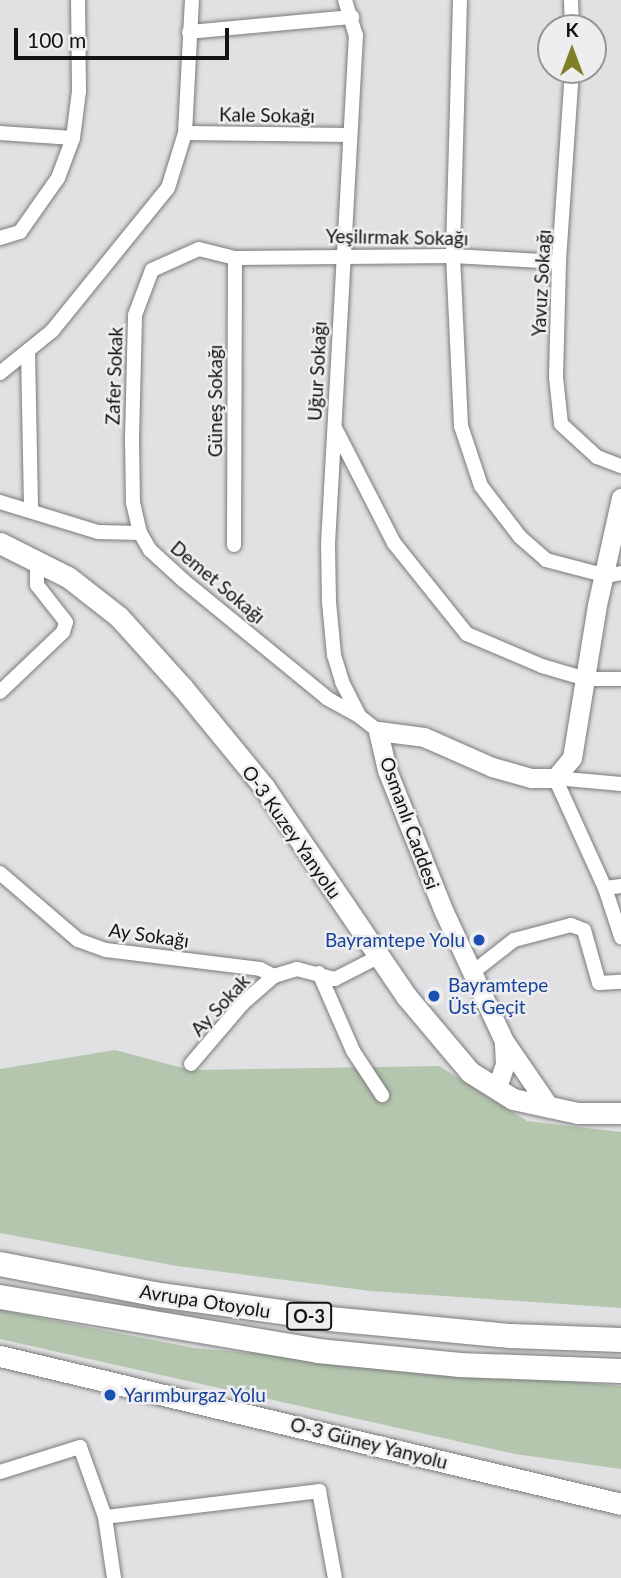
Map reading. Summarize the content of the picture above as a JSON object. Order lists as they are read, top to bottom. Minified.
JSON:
{"streets":{"highway":["Avrupa Otoyolu","O-3"],"main road":["Osmanlı Caddesi","O-3 Kuzey Yanyolu","O-3 Güney Yanyolu"],"street":["Kale Sokağı","Yeşilırmak Sokağı","Yavuz Sokağı","Uğur Sokağı","Zafer Sokak","Güneş Sokağı","Demet Sokağı","Ay Sokağı","Ay Sokak"]},"crossings":[["Kale Sokağı","Uğur Sokağı"],["Yeşilırmak Sokağı","Yavuz Sokağı"],["Yeşilırmak Sokağı","Uğur Sokağı"],["Yeşilırmak Sokağı","Zafer Sokak"],["Yeşilırmak Sokağı","Güneş Sokağı"],["Uğur Sokağı","Demet Sokağı"],["Uğur Sokağı","Osmanlı Caddesi"],["Zafer Sokak","Güneş Sokağı"],["Zafer Sokak","Demet Sokağı"],["Osmanlı Caddesi","O-3 Kuzey Yanyolu"],["O-3 Kuzey Yanyolu","Ay Sokak"],["Ay Sokağı","Ay Sokak"]],"places":["Bayramtepe Yolu","Bayramtepe Üst Geçit","Yarımburgaz Yolu"],"scale_bar":"100 m","north":"top"}
